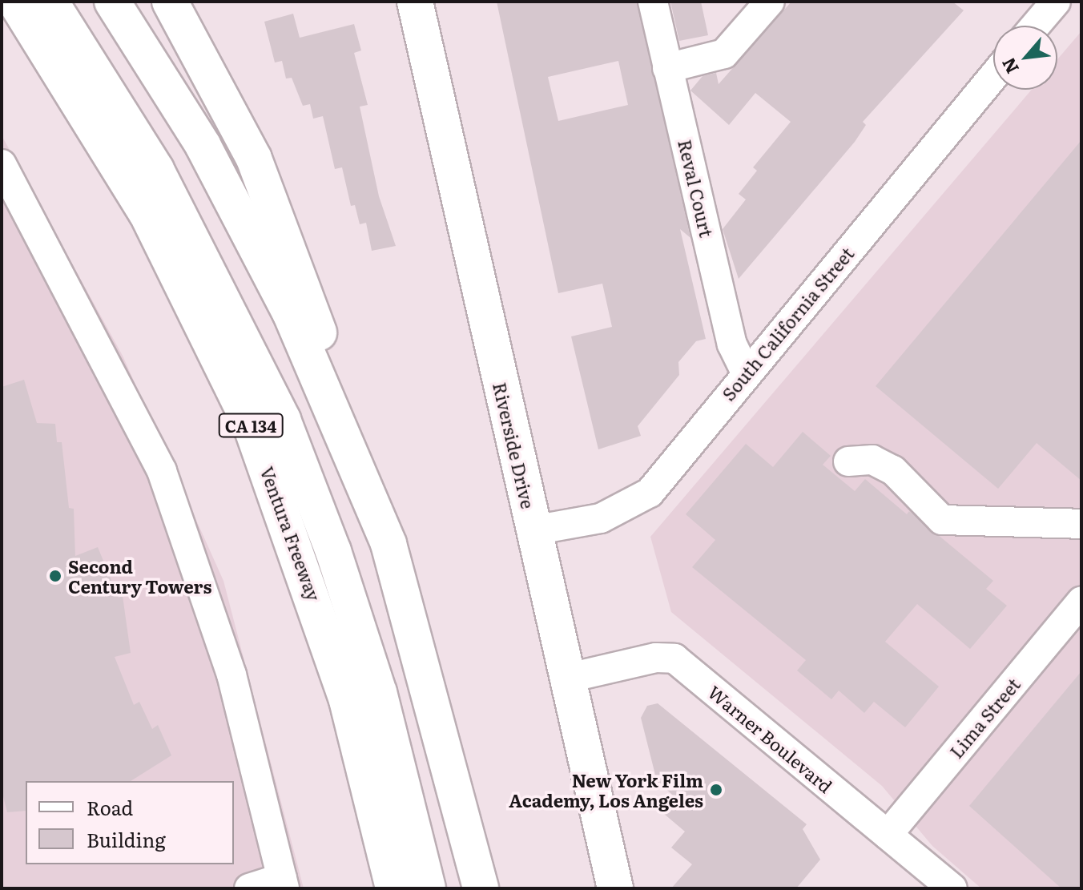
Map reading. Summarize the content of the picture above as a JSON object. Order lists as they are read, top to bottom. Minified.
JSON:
{"streets":{"main road":["CA 134","Riverside Drive","Ventura Freeway"],"street":["Reval Court","South California Street","Lima Street","Warner Boulevard"]},"crossings":[["Reval Court","South California Street"],["South California Street","Riverside Drive"],["Riverside Drive","Warner Boulevard"],["Lima Street","Warner Boulevard"]],"places":["Second Century Towers","New York Film Academy, Los Angeles"],"legend":["Road","Building"],"north":"bottom left"}
